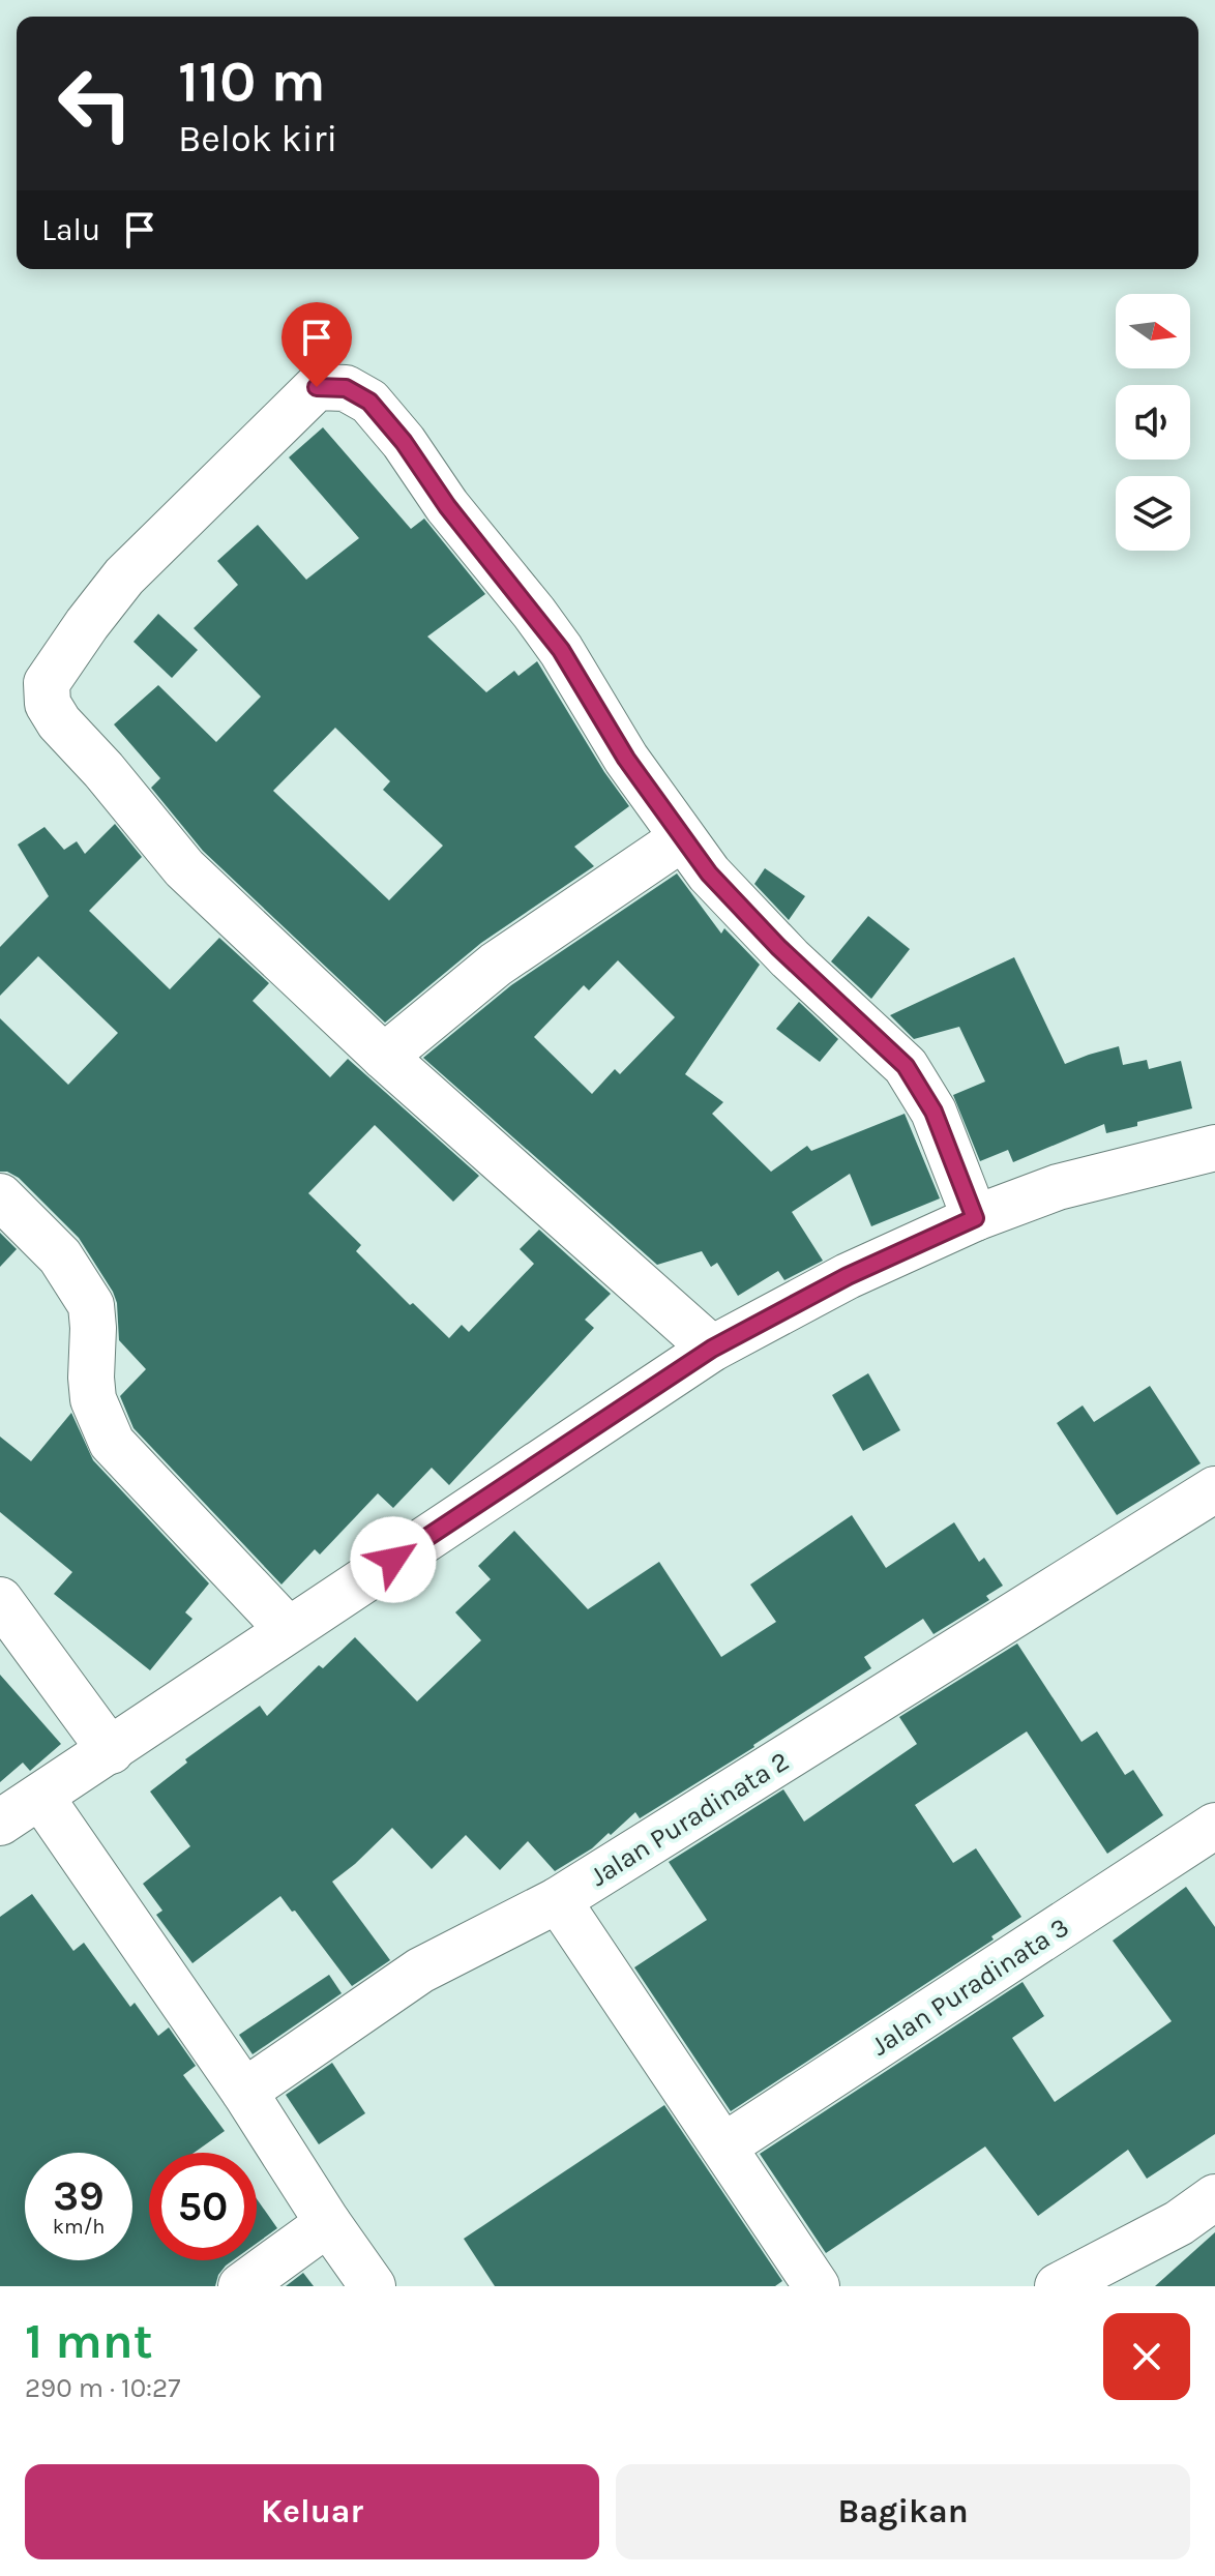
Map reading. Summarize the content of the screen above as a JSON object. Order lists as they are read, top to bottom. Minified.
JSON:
{"streets":{"street":["Jalan Puradinata 2","Jalan Puradinata 3"]},"crossings":[["Jalan Puradinata 2","Jalan Puradinata 3"]],"north":"right","page":{"turn":["110 m","Belok kiri"],"then":"Lalu","speed":"39 km/h","limit":"50","heading":["1 mnt","290 m · 10:27"],"buttons":["Keluar","Bagikan"]}}
